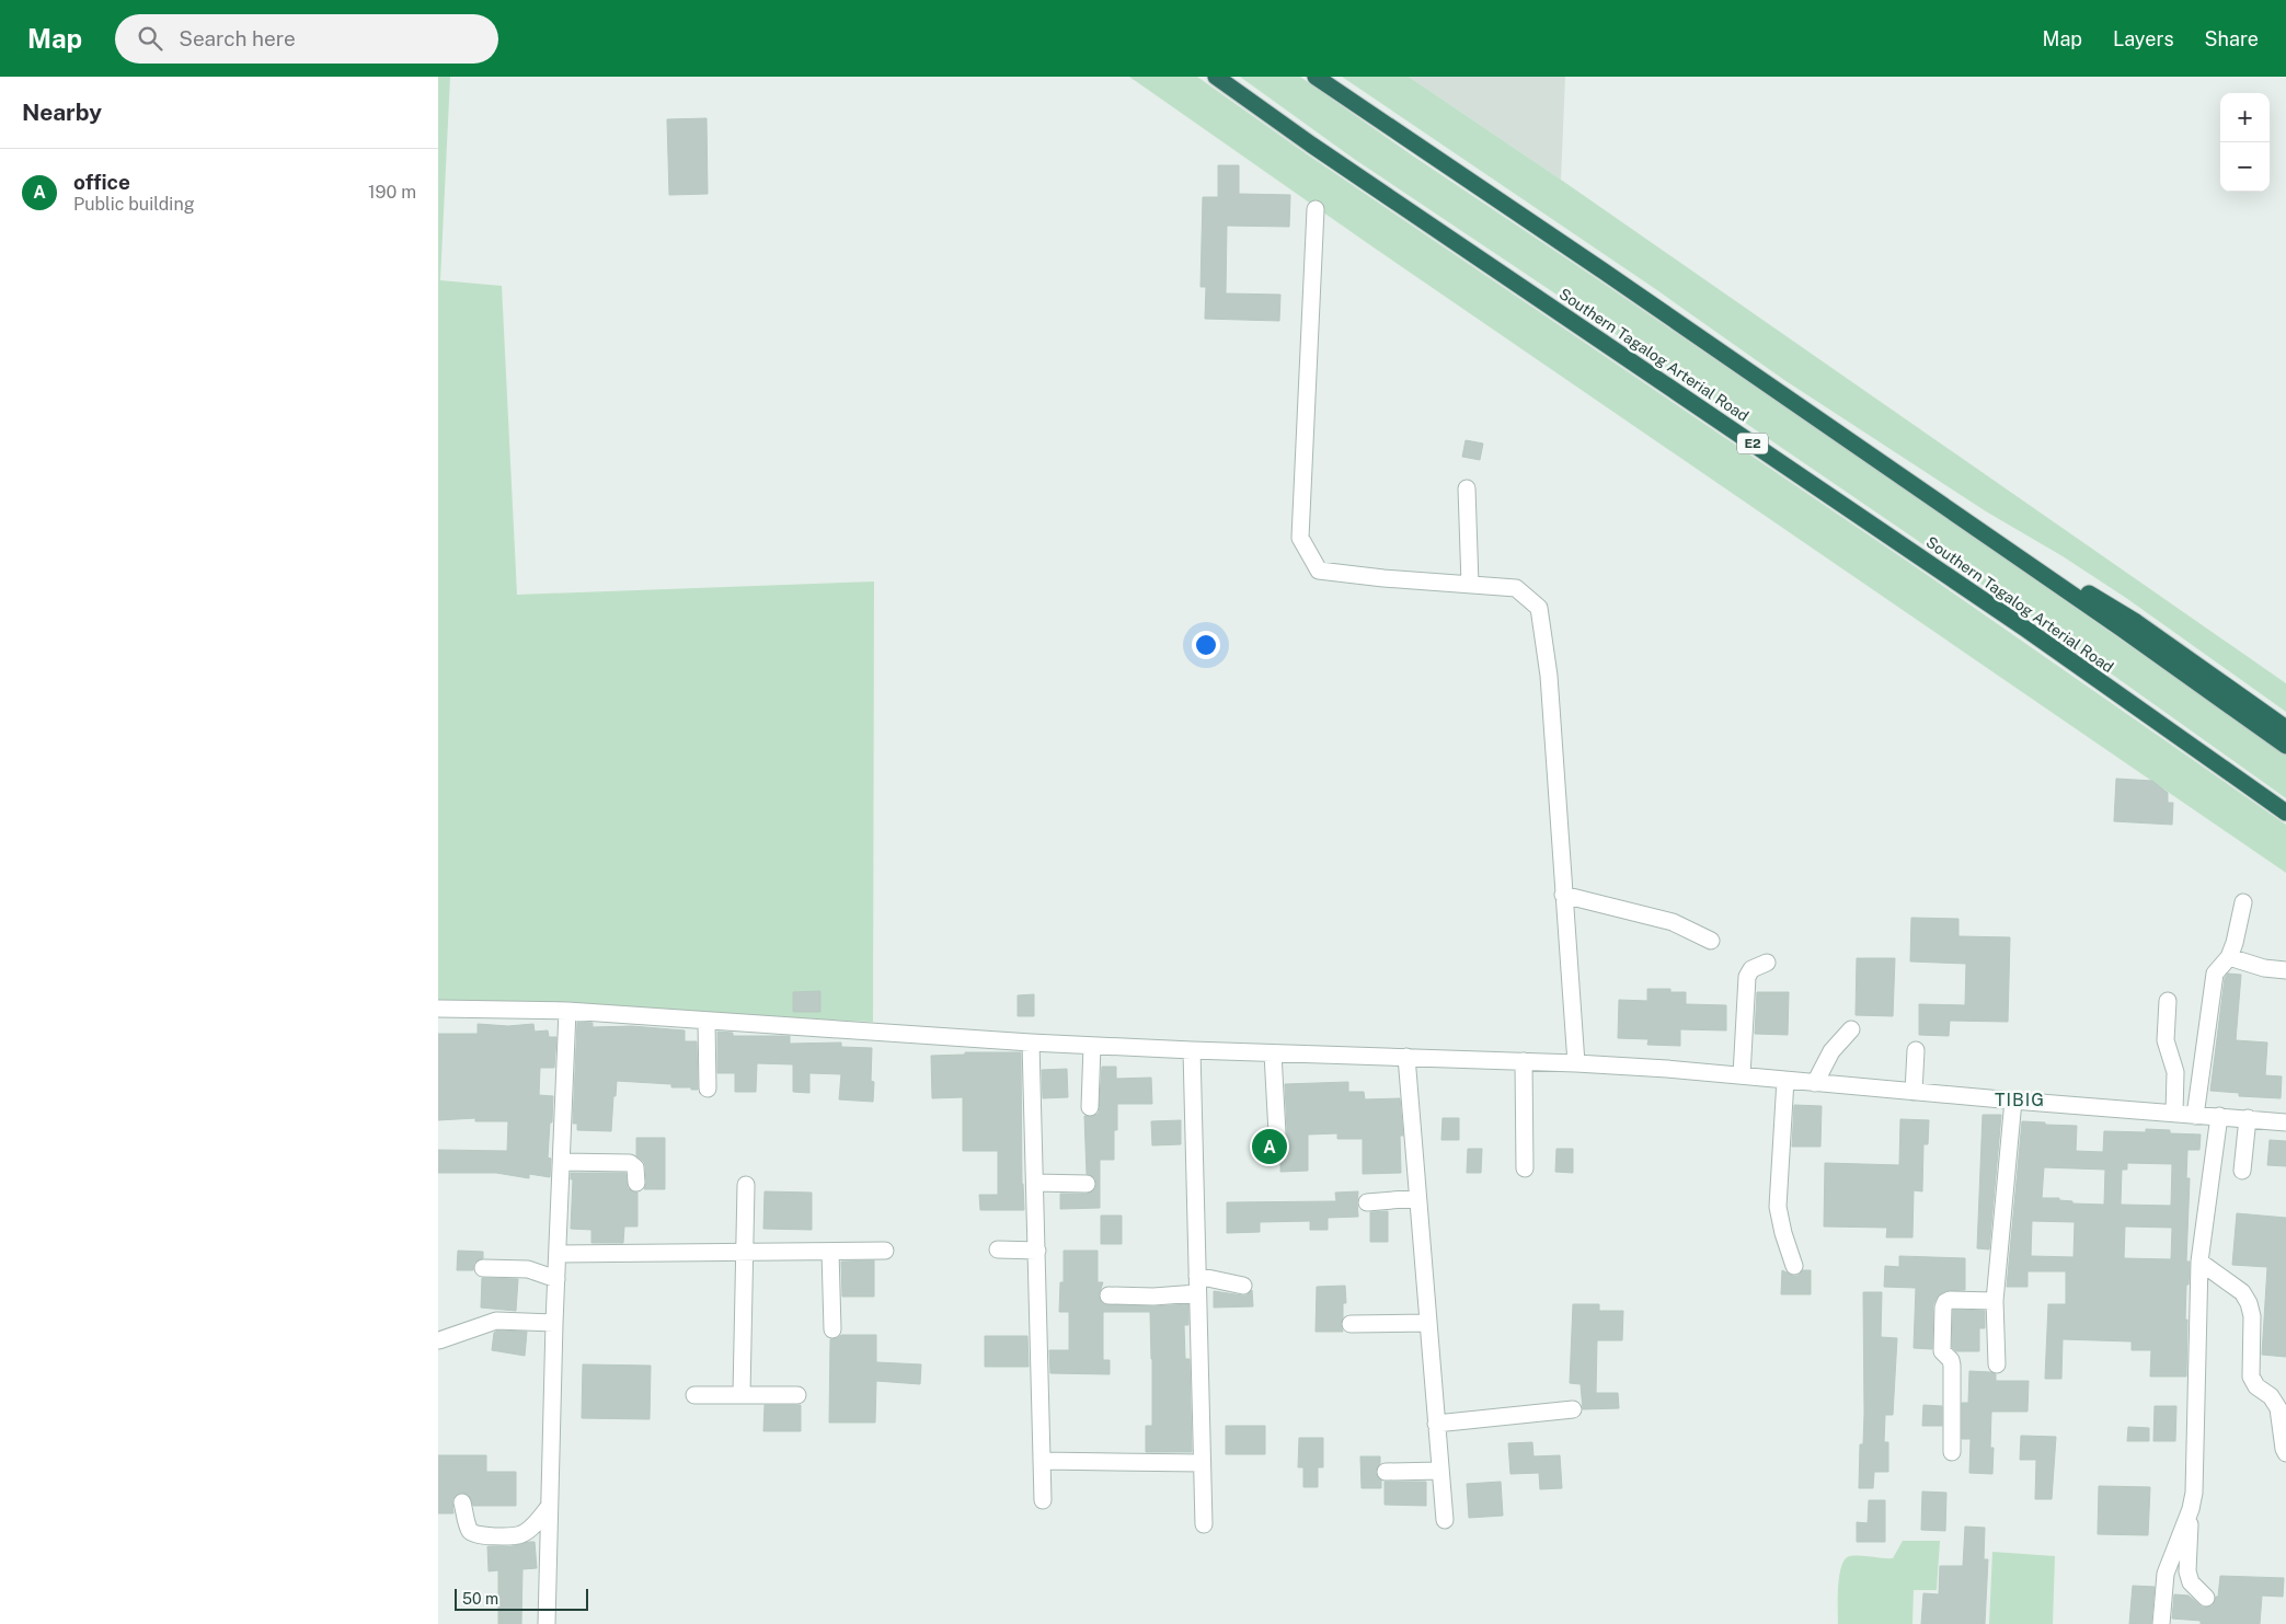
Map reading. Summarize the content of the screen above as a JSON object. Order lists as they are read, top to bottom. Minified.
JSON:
{"streets":{"highway":["Southern Tagalog Arterial Road","E2"]},"districts":["TIBIG"],"scale_bar":"50 m","page":{"header":"Map","search":"Search here","nav":["Map","Layers","Share"],"heading":"Nearby","map_buttons":["+","−"],"list":[{"mark":"A","name":"office","note":"Public building","value":"190 m"}],"pins":"A","scale":"50 m"}}
